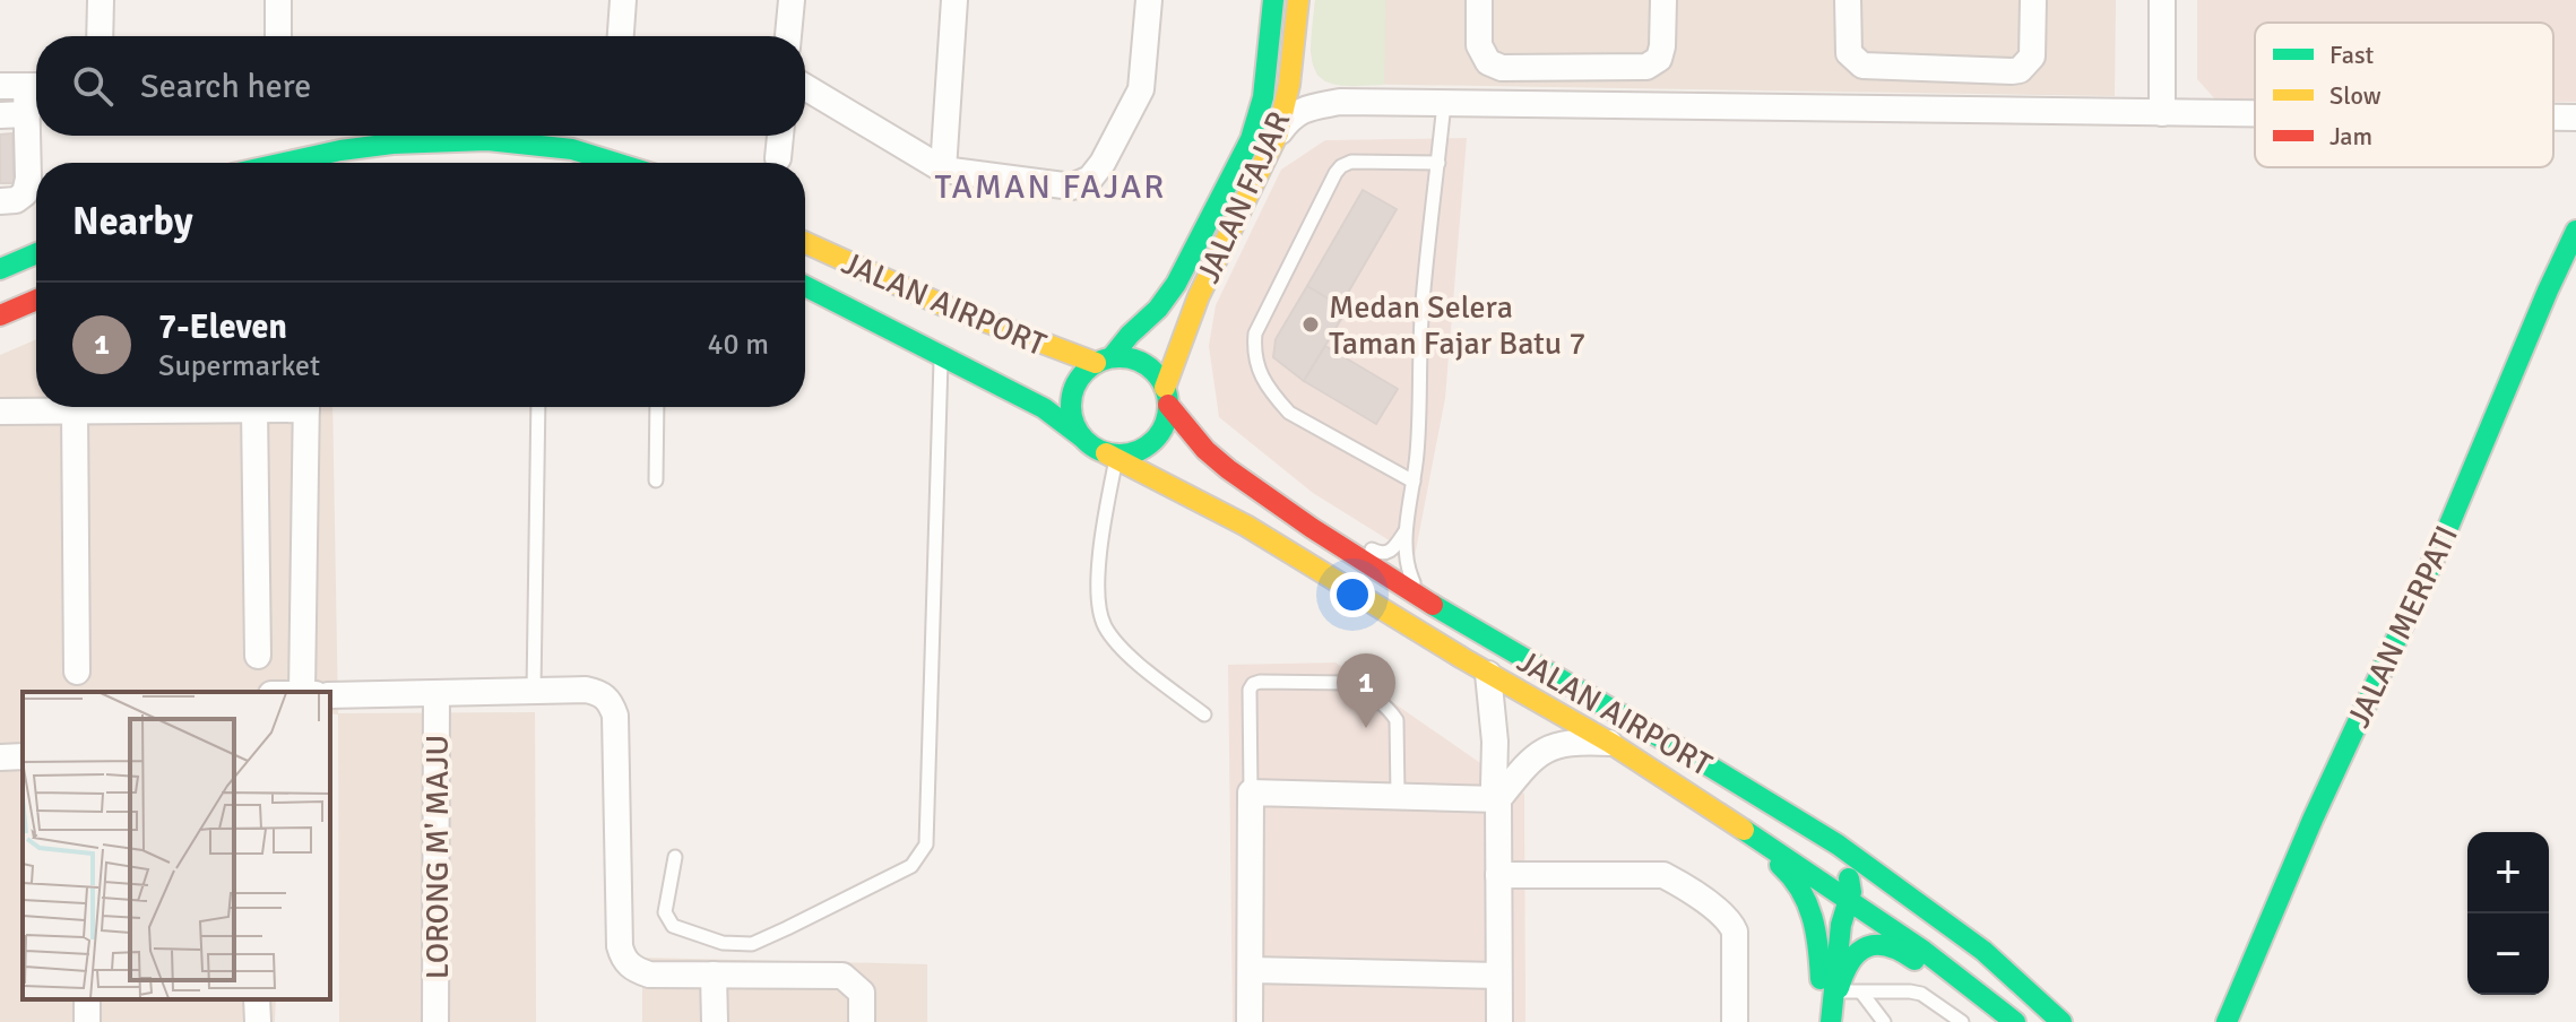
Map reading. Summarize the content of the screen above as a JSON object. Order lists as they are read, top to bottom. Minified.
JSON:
{"streets":{"main road":["JALAN FAJAR","JALAN AIRPORT","JALAN MERPATI"],"street":["LORONG M' MAJU"]},"crossings":[["JALAN FAJAR","JALAN AIRPORT"]],"districts":["TAMAN FAJAR"],"places":["Medan Selera Taman Fajar Batu 7"],"legend":["Fast","Slow","Jam"],"page":{"search":"Search here","heading":"Nearby","list":[{"mark":"1","name":"7-Eleven","note":"Supermarket","value":"40 m"}],"pins":"1","map_buttons":["+","−"]}}
